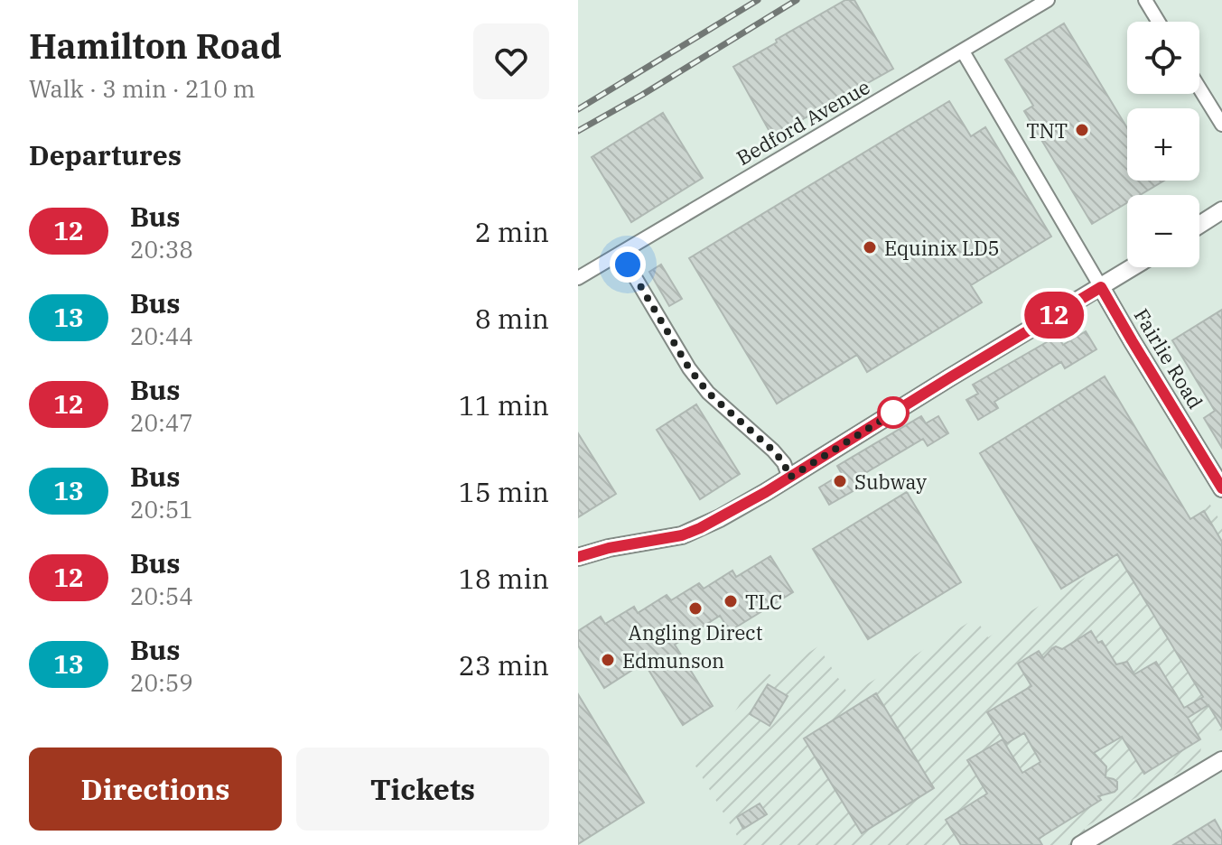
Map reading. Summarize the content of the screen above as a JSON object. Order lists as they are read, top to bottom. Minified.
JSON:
{"streets":{"street":["Bedford Avenue","Fairlie Road"]},"places":["TNT","Equinix LD5","Subway","TLC","Angling Direct","Edmunson"],"lines":["bus line 12"],"page":{"heading":[["Hamilton Road","Walk · 3 min · 210 m"],"Departures"],"on_map":"12","map_buttons":["+","−"],"list":[{"mark":"12","name":"Bus","note":"20:38","value":"2 min"},{"mark":"13","name":"Bus","note":"20:44","value":"8 min"},{"mark":"12","name":"Bus","note":"20:47","value":"11 min"},{"mark":"13","name":"Bus","note":"20:51","value":"15 min"},{"mark":"12","name":"Bus","note":"20:54","value":"18 min"},{"mark":"13","name":"Bus","note":"20:59","value":"23 min"}],"buttons":["Directions","Tickets"]}}
